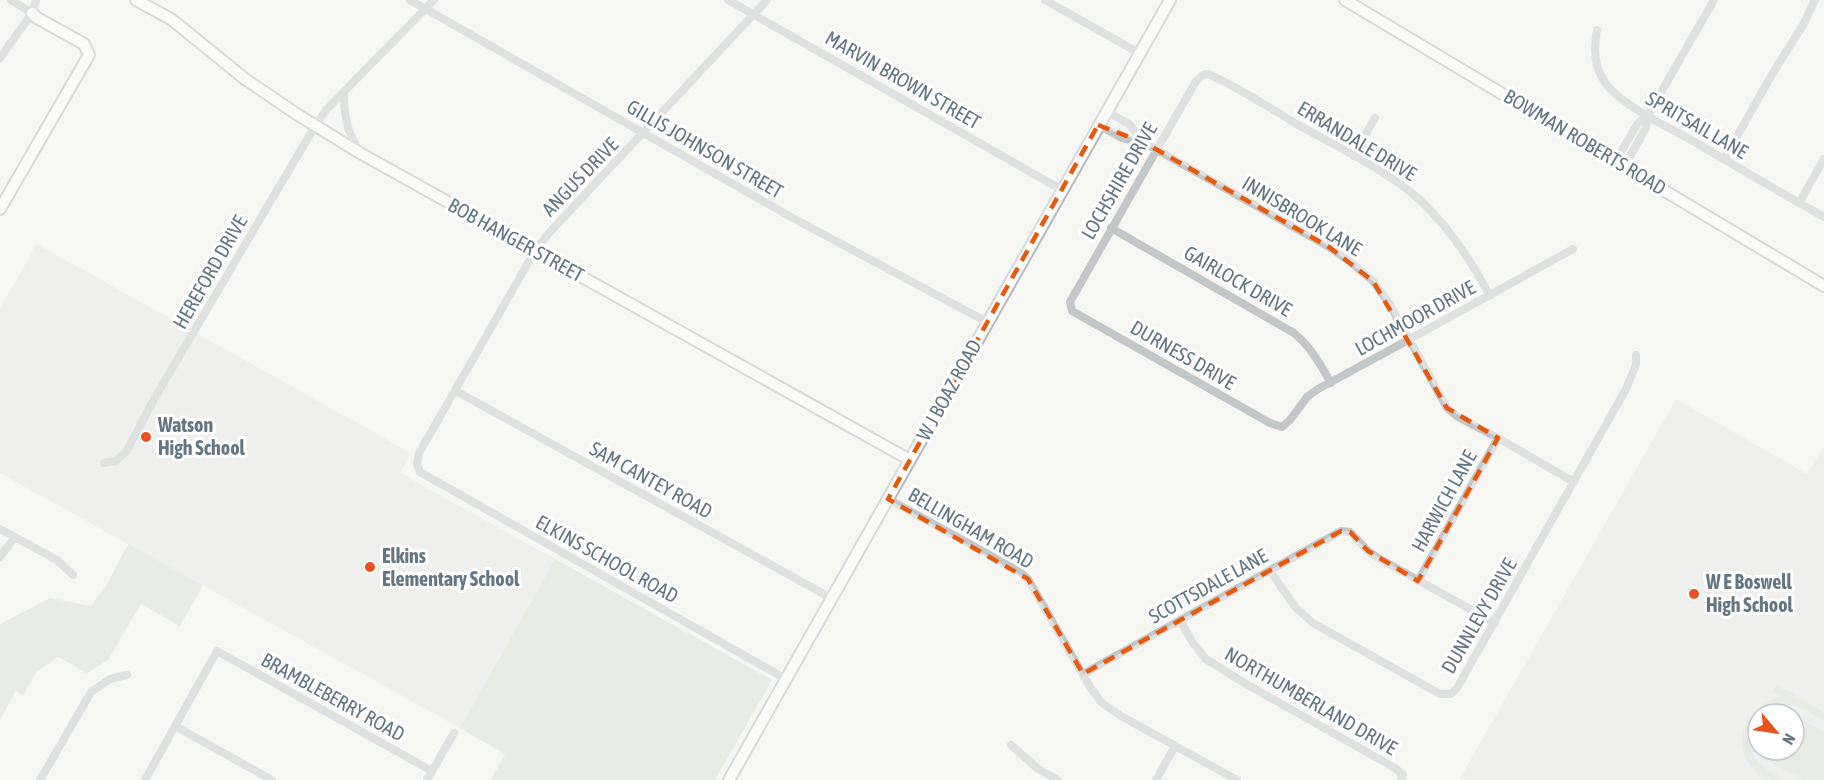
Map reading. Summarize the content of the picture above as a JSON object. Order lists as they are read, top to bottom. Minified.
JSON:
{"streets":{"street":["MARVIN BROWN STREET","SPRITSAIL LANE","ERRANDALE DRIVE","BOWMAN ROBERTS ROAD","GILLIS JOHNSON STREET","ANGUS DRIVE","LOCHSHIRE DRIVE","INNISBROOK LANE","BOB HANGER STREET","HEREFORD DRIVE","GAIRLOCK DRIVE","LOCHMOOR DRIVE","DURNESS DRIVE","W J BOAZ ROAD","SAM CANTEY ROAD","HARWICH LANE","BELLINGHAM ROAD","ELKINS SCHOOL ROAD","SCOTTSDALE LANE","DUNNLEVY DRIVE","BRAMBLEBERRY ROAD","NORTHUMBERLAND DRIVE"]},"crossings":[["MARVIN BROWN STREET","ANGUS DRIVE"],["MARVIN BROWN STREET","W J BOAZ ROAD"],["ERRANDALE DRIVE","LOCHSHIRE DRIVE"],["ERRANDALE DRIVE","LOCHMOOR DRIVE"],["GILLIS JOHNSON STREET","ANGUS DRIVE"],["GILLIS JOHNSON STREET","HEREFORD DRIVE"],["GILLIS JOHNSON STREET","W J BOAZ ROAD"],["ANGUS DRIVE","BOB HANGER STREET"],["ANGUS DRIVE","SAM CANTEY ROAD"],["ANGUS DRIVE","ELKINS SCHOOL ROAD"],["LOCHSHIRE DRIVE","INNISBROOK LANE"],["LOCHSHIRE DRIVE","GAIRLOCK DRIVE"],["LOCHSHIRE DRIVE","DURNESS DRIVE"],["INNISBROOK LANE","LOCHMOOR DRIVE"],["INNISBROOK LANE","W J BOAZ ROAD"],["INNISBROOK LANE","HARWICH LANE"],["INNISBROOK LANE","DUNNLEVY DRIVE"],["BOB HANGER STREET","HEREFORD DRIVE"],["BOB HANGER STREET","W J BOAZ ROAD"],["GAIRLOCK DRIVE","LOCHMOOR DRIVE"],["LOCHMOOR DRIVE","DURNESS DRIVE"],["W J BOAZ ROAD","SAM CANTEY ROAD"],["W J BOAZ ROAD","BELLINGHAM ROAD"],["W J BOAZ ROAD","ELKINS SCHOOL ROAD"],["HARWICH LANE","SCOTTSDALE LANE"],["BELLINGHAM ROAD","SCOTTSDALE LANE"],["SCOTTSDALE LANE","DUNNLEVY DRIVE"],["SCOTTSDALE LANE","NORTHUMBERLAND DRIVE"]],"places":["Watson High School","Elkins Elementary School","W E Boswell High School"],"north":"bottom right"}
